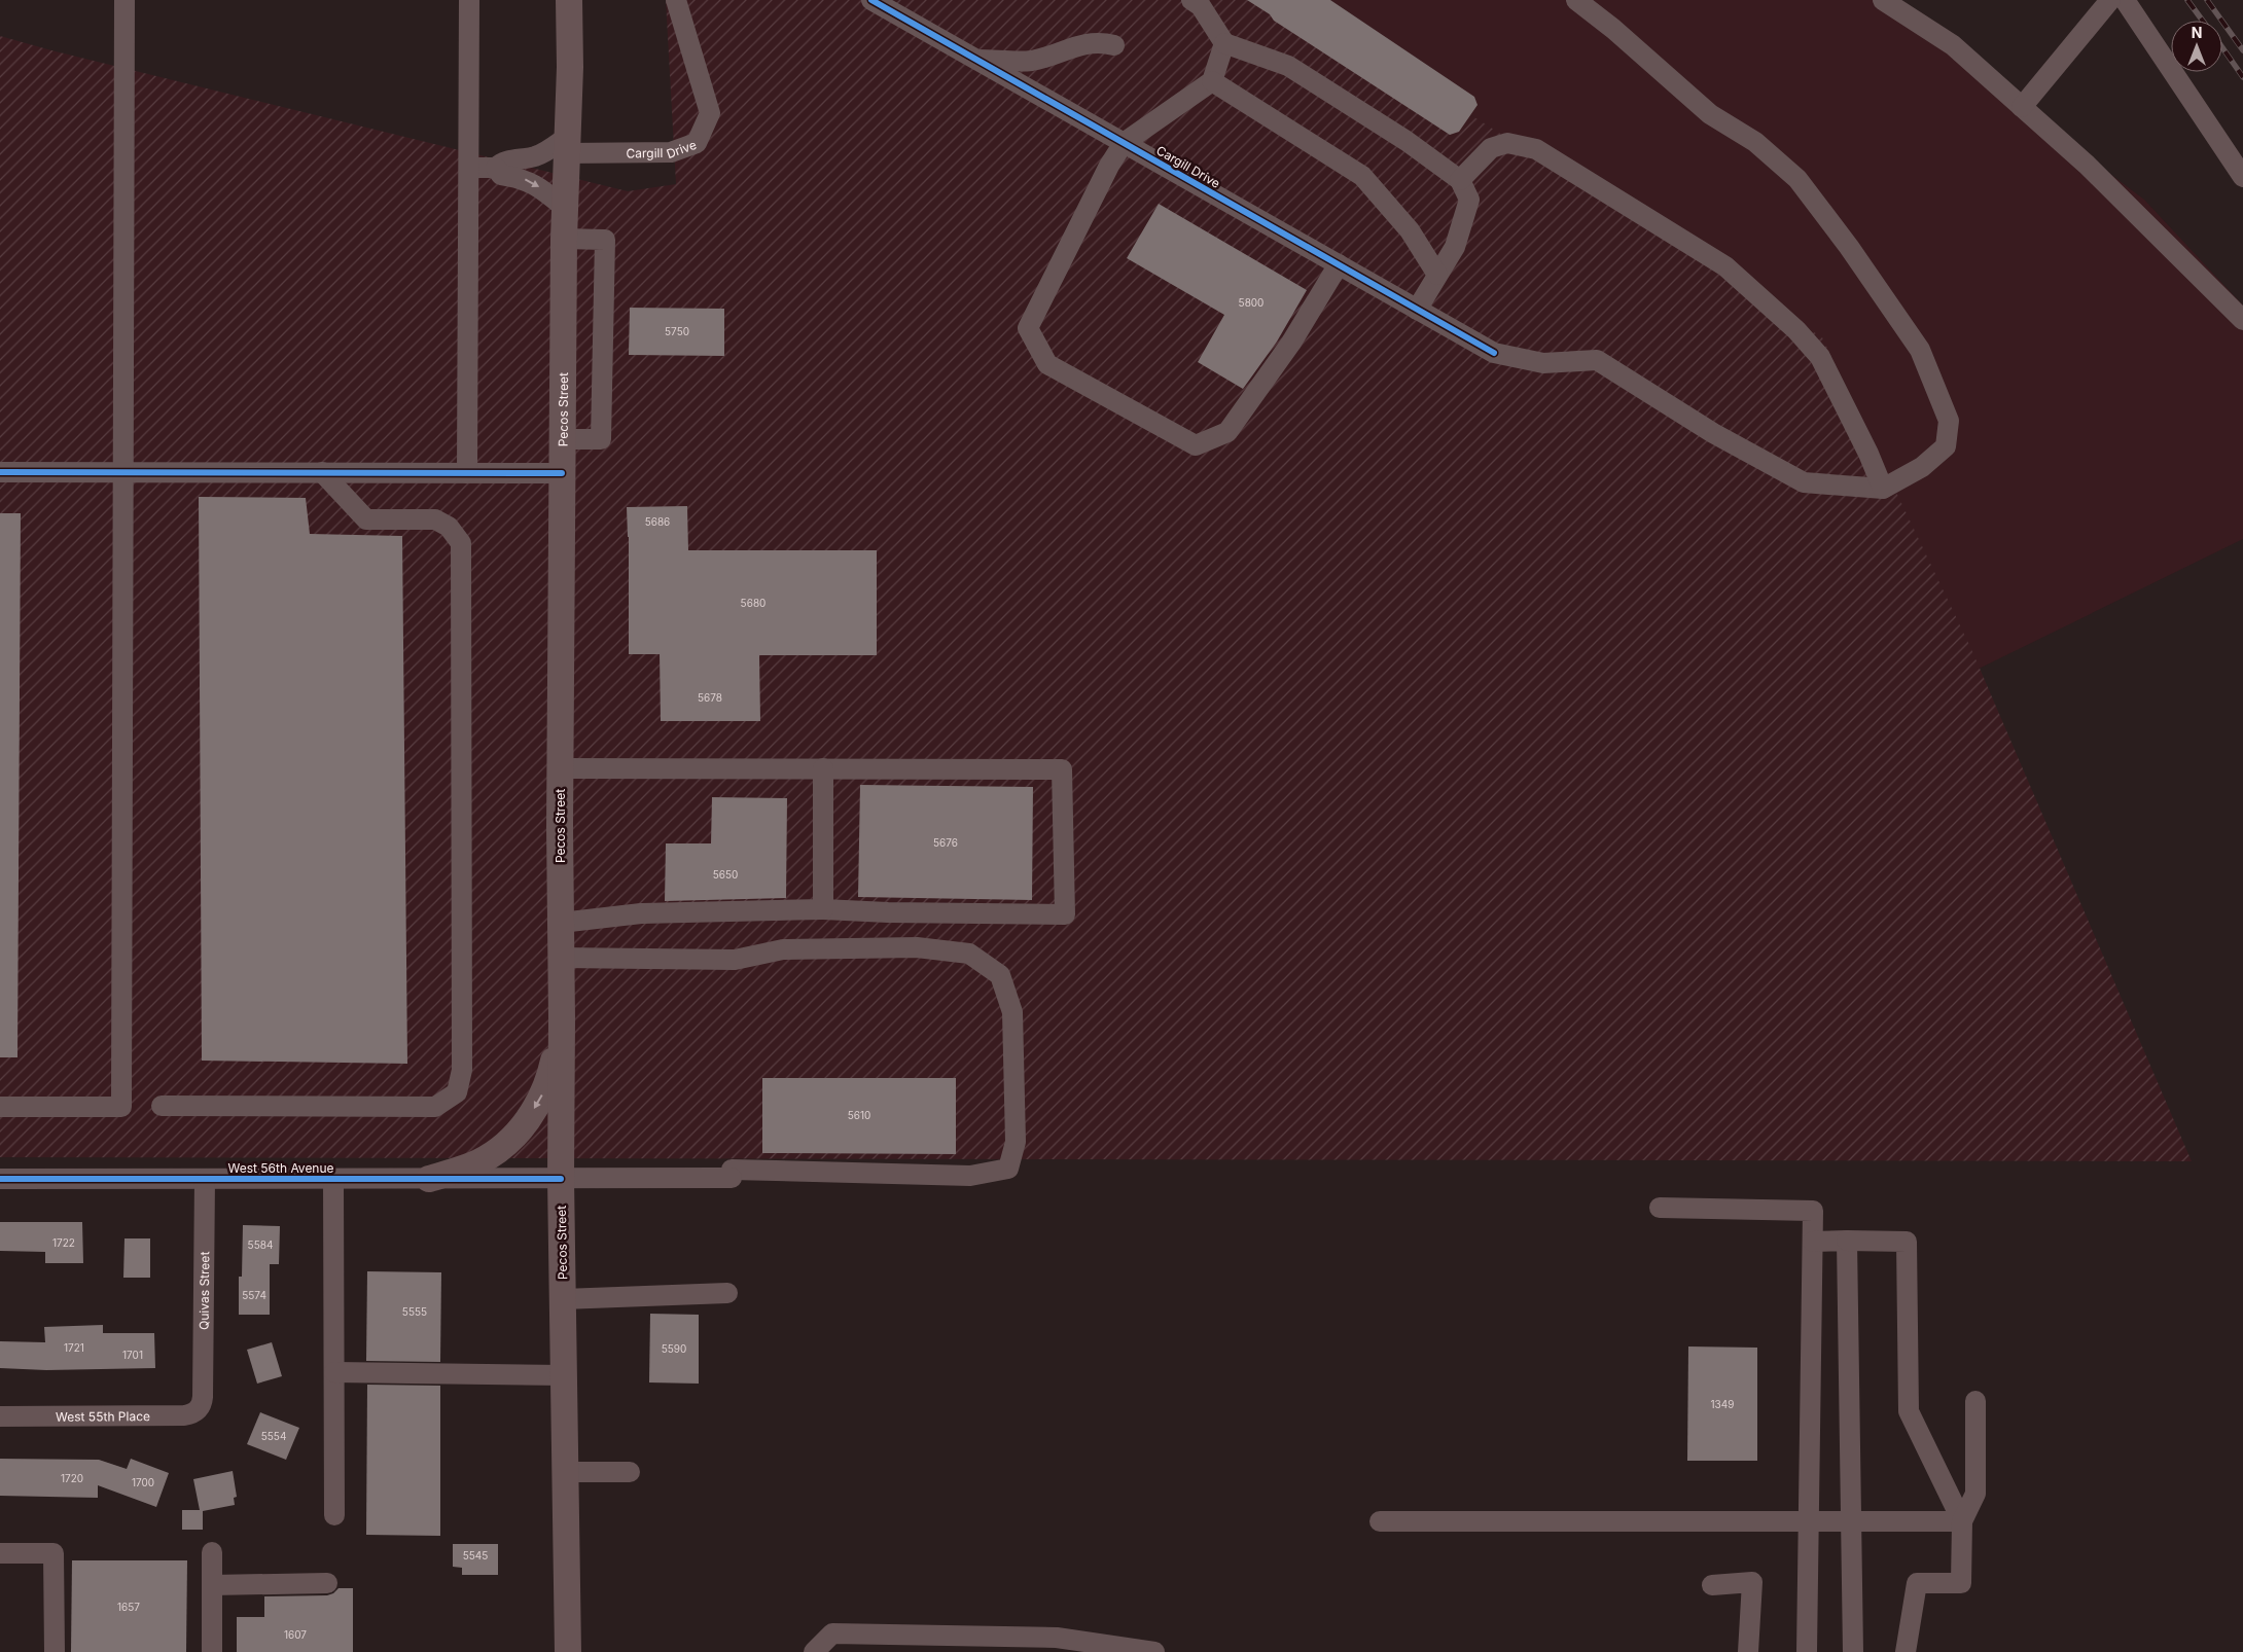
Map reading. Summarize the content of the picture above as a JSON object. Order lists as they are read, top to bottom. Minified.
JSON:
{"streets":{"main road":["Pecos Street"],"street":["Cargill Drive","West 56th Avenue","Quivas Street","West 55th Place"]},"crossings":[["Cargill Drive","Pecos Street"],["Pecos Street","West 56th Avenue"],["West 56th Avenue","Quivas Street"],["Quivas Street","West 55th Place"]],"house_numbers":["5800","5750","5686","5680","5678","5676","5650","5610","1722","5584","5574","5555","1721","5590","1701","1349","5554","1720","1700","5545","1657","1607"],"north":"top"}
